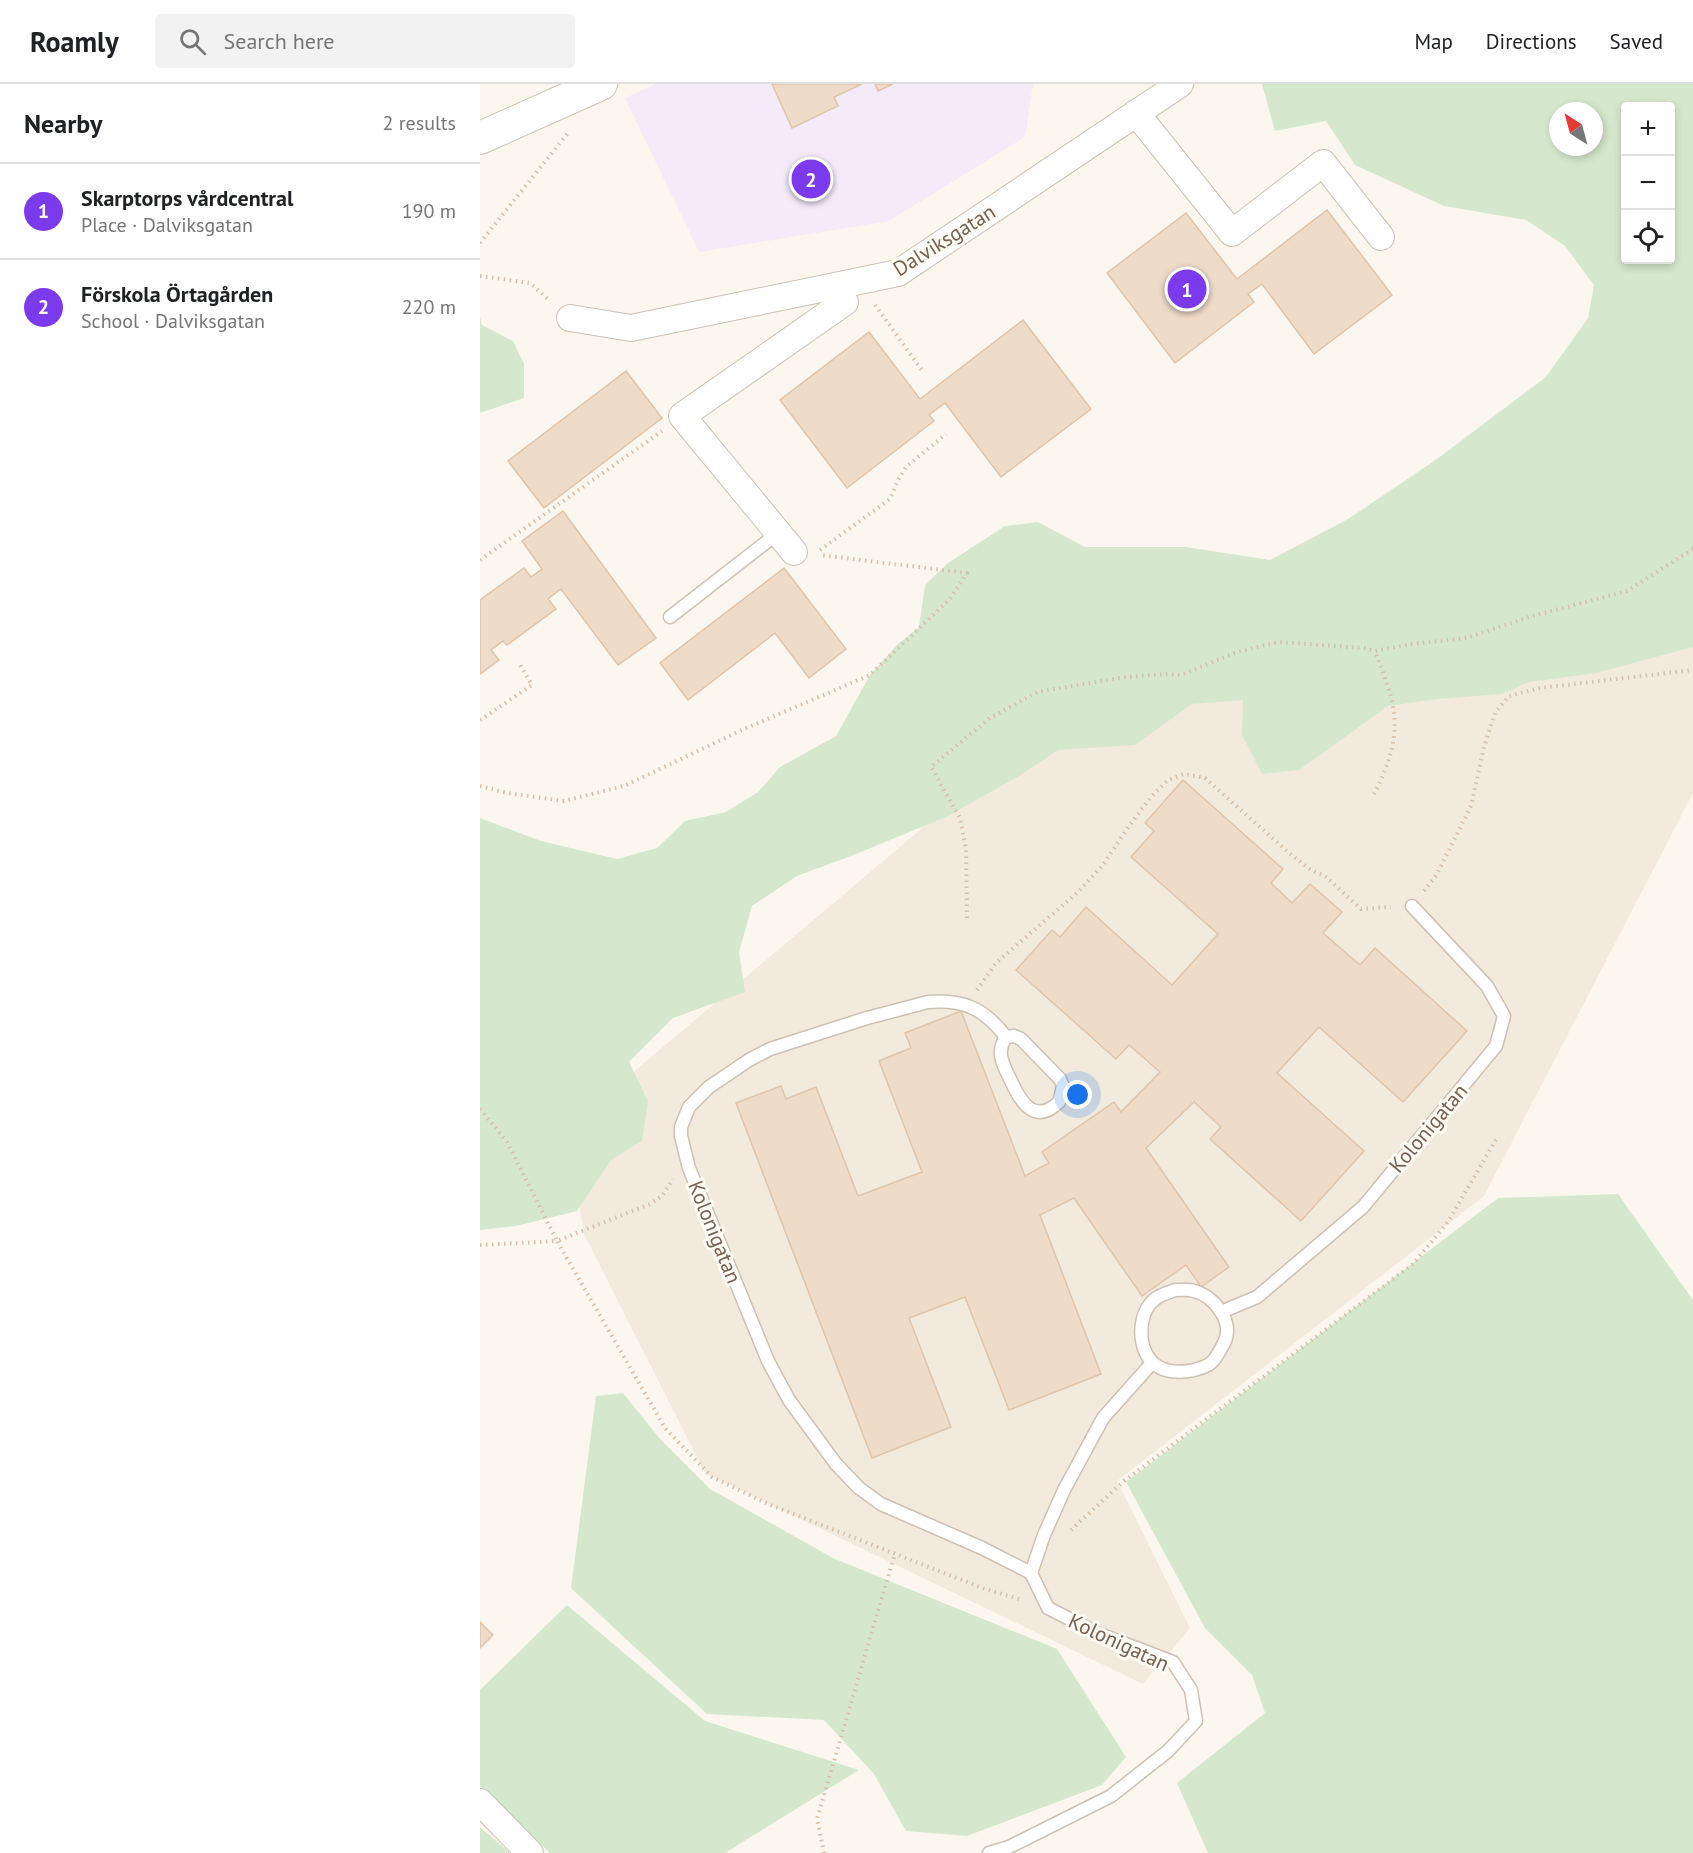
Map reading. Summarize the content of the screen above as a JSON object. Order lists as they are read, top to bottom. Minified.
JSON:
{"streets":{"street":["Dalviksgatan"],"lane":["Kolonigatan"]},"north":"top left","page":{"header":"Roamly","search":"Search here","nav":["Map","Directions","Saved"],"heading":["Nearby","2 results"],"map_buttons":["+","−"],"pins":["2","1"],"list":[{"mark":"1","name":"Skarptorps vårdcentral","note":"Place · Dalviksgatan","value":"190 m"},{"mark":"2","name":"Förskola Örtagården","note":"School · Dalviksgatan","value":"220 m"}]}}
